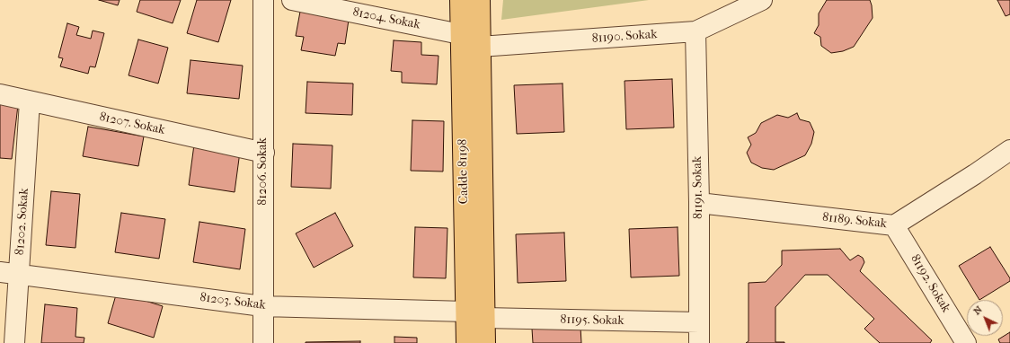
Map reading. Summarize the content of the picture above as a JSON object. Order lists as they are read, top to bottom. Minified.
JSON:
{"streets":{"main road":["Cadde 81198"],"street":["81204. Sokak","81190. Sokak","81207. Sokak","81206. Sokak","81191. Sokak","81189. Sokak","81202. Sokak","81192. Sokak","81203. Sokak","81195. Sokak"]},"crossings":[["81204. Sokak","Cadde 81198"],["81190. Sokak","Cadde 81198"],["81190. Sokak","81191. Sokak"],["81207. Sokak","81206. Sokak"],["81207. Sokak","81202. Sokak"],["81206. Sokak","81203. Sokak"],["Cadde 81198","81203. Sokak"],["Cadde 81198","81195. Sokak"],["81191. Sokak","81189. Sokak"],["81191. Sokak","81195. Sokak"],["81189. Sokak","81192. Sokak"],["81202. Sokak","81203. Sokak"],["81203. Sokak","81195. Sokak"]],"north":"top left"}
